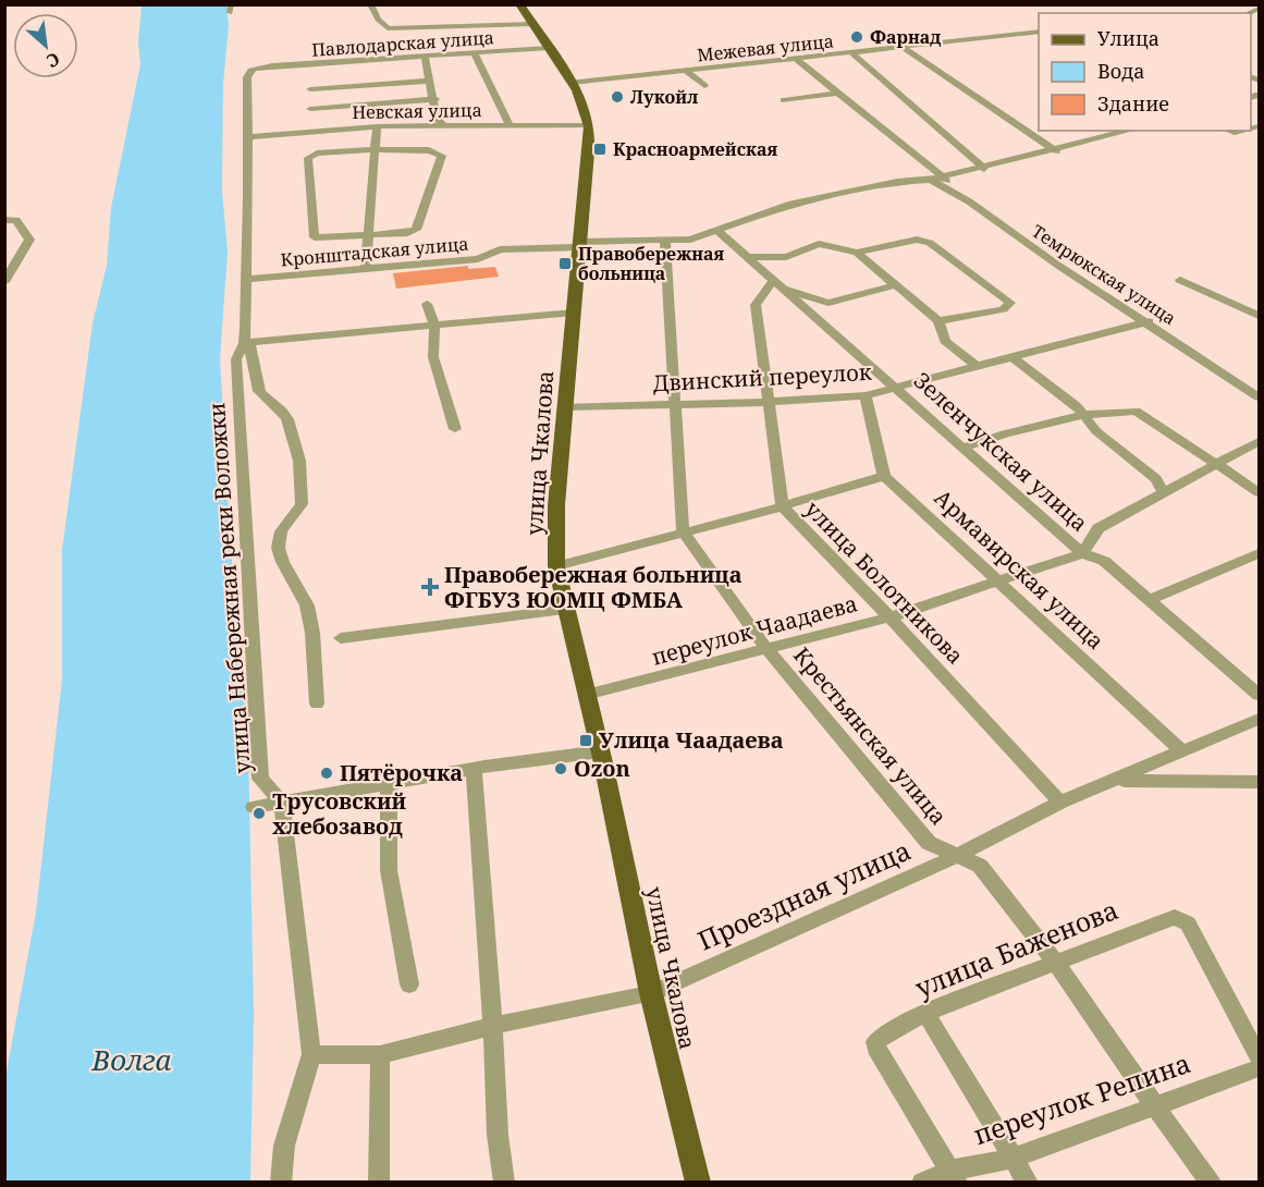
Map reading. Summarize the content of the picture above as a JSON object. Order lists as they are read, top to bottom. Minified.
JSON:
{"streets":{"main road":["улица Чкалова"],"street":["Павлодарская улица","Межевая улица","Невская улица","Кронштадская улица","Темрюкская улица","Двинский переулок","Зеленчукская улица","Армавирская улица","улица Болотникова","улица Набережная реки Воложки","переулок Чаадаева","Крестьянская улица","Проездная улица","улица Баженова","переулок Репина"]},"crossings":[["Павлодарская улица","улица Чкалова"],["Павлодарская улица","улица Набережная реки Воложки"],["Межевая улица","Темрюкская улица"],["Межевая улица","улица Чкалова"],["Невская улица","улица Чкалова"],["Невская улица","улица Набережная реки Воложки"],["Кронштадская улица","Зеленчукская улица"],["Кронштадская улица","улица Чкалова"],["Кронштадская улица","улица Набережная реки Воложки"],["Темрюкская улица","Двинский переулок"],["Двинский переулок","Зеленчукская улица"],["Двинский переулок","улица Чкалова"],["Двинский переулок","улица Болотникова"],["Зеленчукская улица","улица Болотникова"],["Зеленчукская улица","переулок Чаадаева"],["улица Чкалова","переулок Чаадаева"],["улица Чкалова","Проездная улица"],["Армавирская улица","переулок Чаадаева"],["Армавирская улица","Проездная улица"],["улица Болотникова","переулок Чаадаева"],["улица Болотникова","Проездная улица"],["переулок Чаадаева","Крестьянская улица"],["Крестьянская улица","Проездная улица"],["Крестьянская улица","улица Баженова"],["Крестьянская улица","переулок Репина"],["улица Баженова","переулок Репина"]],"water":["Волга"],"places":{"other":["Фарнад","Лукойл","Ozon","Пятёрочка","Трусовский хлебозавод"],"transit":["Красноармейская","Правобережная больница","Улица Чаадаева"],"health":["Правобережная больница ФГБУЗ ЮОМЦ ФМБА"]},"legend":["Улица","Вода","Здание"],"north":"bottom right"}
